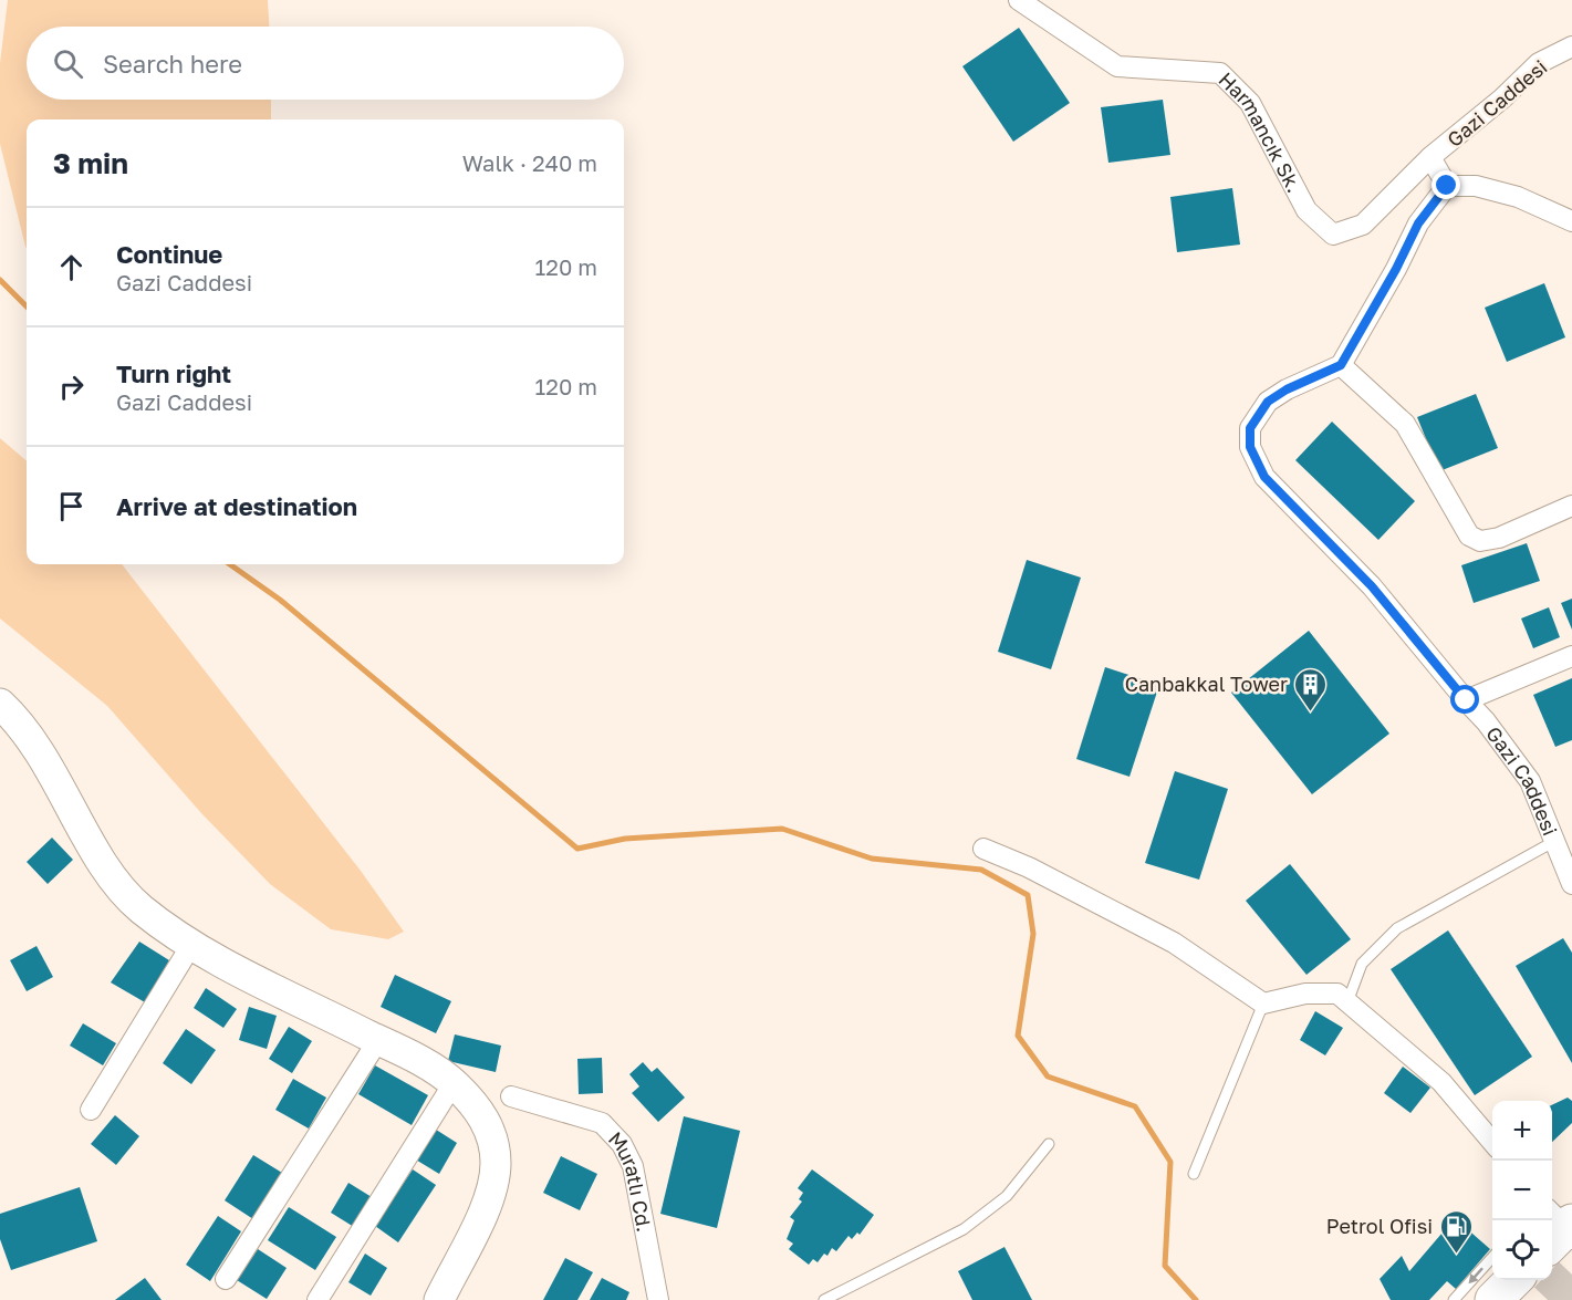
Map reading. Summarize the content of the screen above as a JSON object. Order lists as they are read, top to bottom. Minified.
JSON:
{"streets":{"street":["Gazi Caddesi","Harmancık Sk.","Muratlı Cd."]},"crossings":[["Gazi Caddesi","Harmancık Sk."]],"places":{"building":["Canbakkal Tower"],"fuel station":["Petrol Ofisi"]},"page":{"search":"Search here","heading":["3 min","Walk · 240 m"],"list":[["Continue","Gazi Caddesi","120 m"],["Turn right","Gazi Caddesi","120 m"],"Arrive at destination"],"map_buttons":["+","−"]}}
